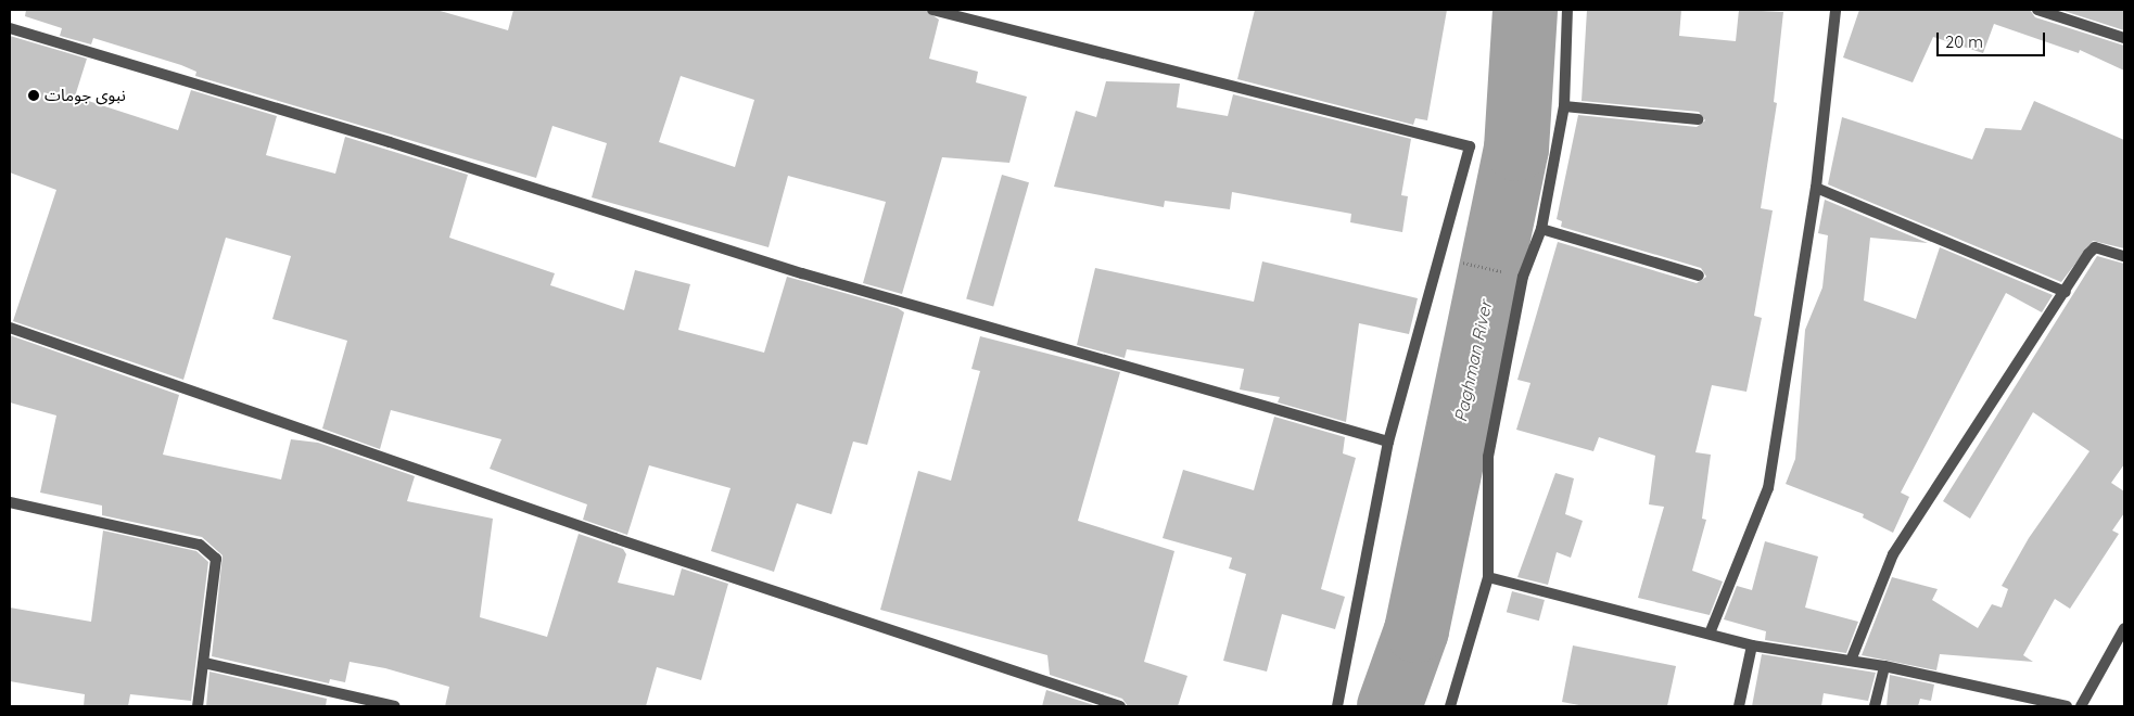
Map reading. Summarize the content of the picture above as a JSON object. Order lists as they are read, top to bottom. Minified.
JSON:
{"water":["Paghman River"],"places":["نبوی جومات"],"scale_bar":"20 m"}
